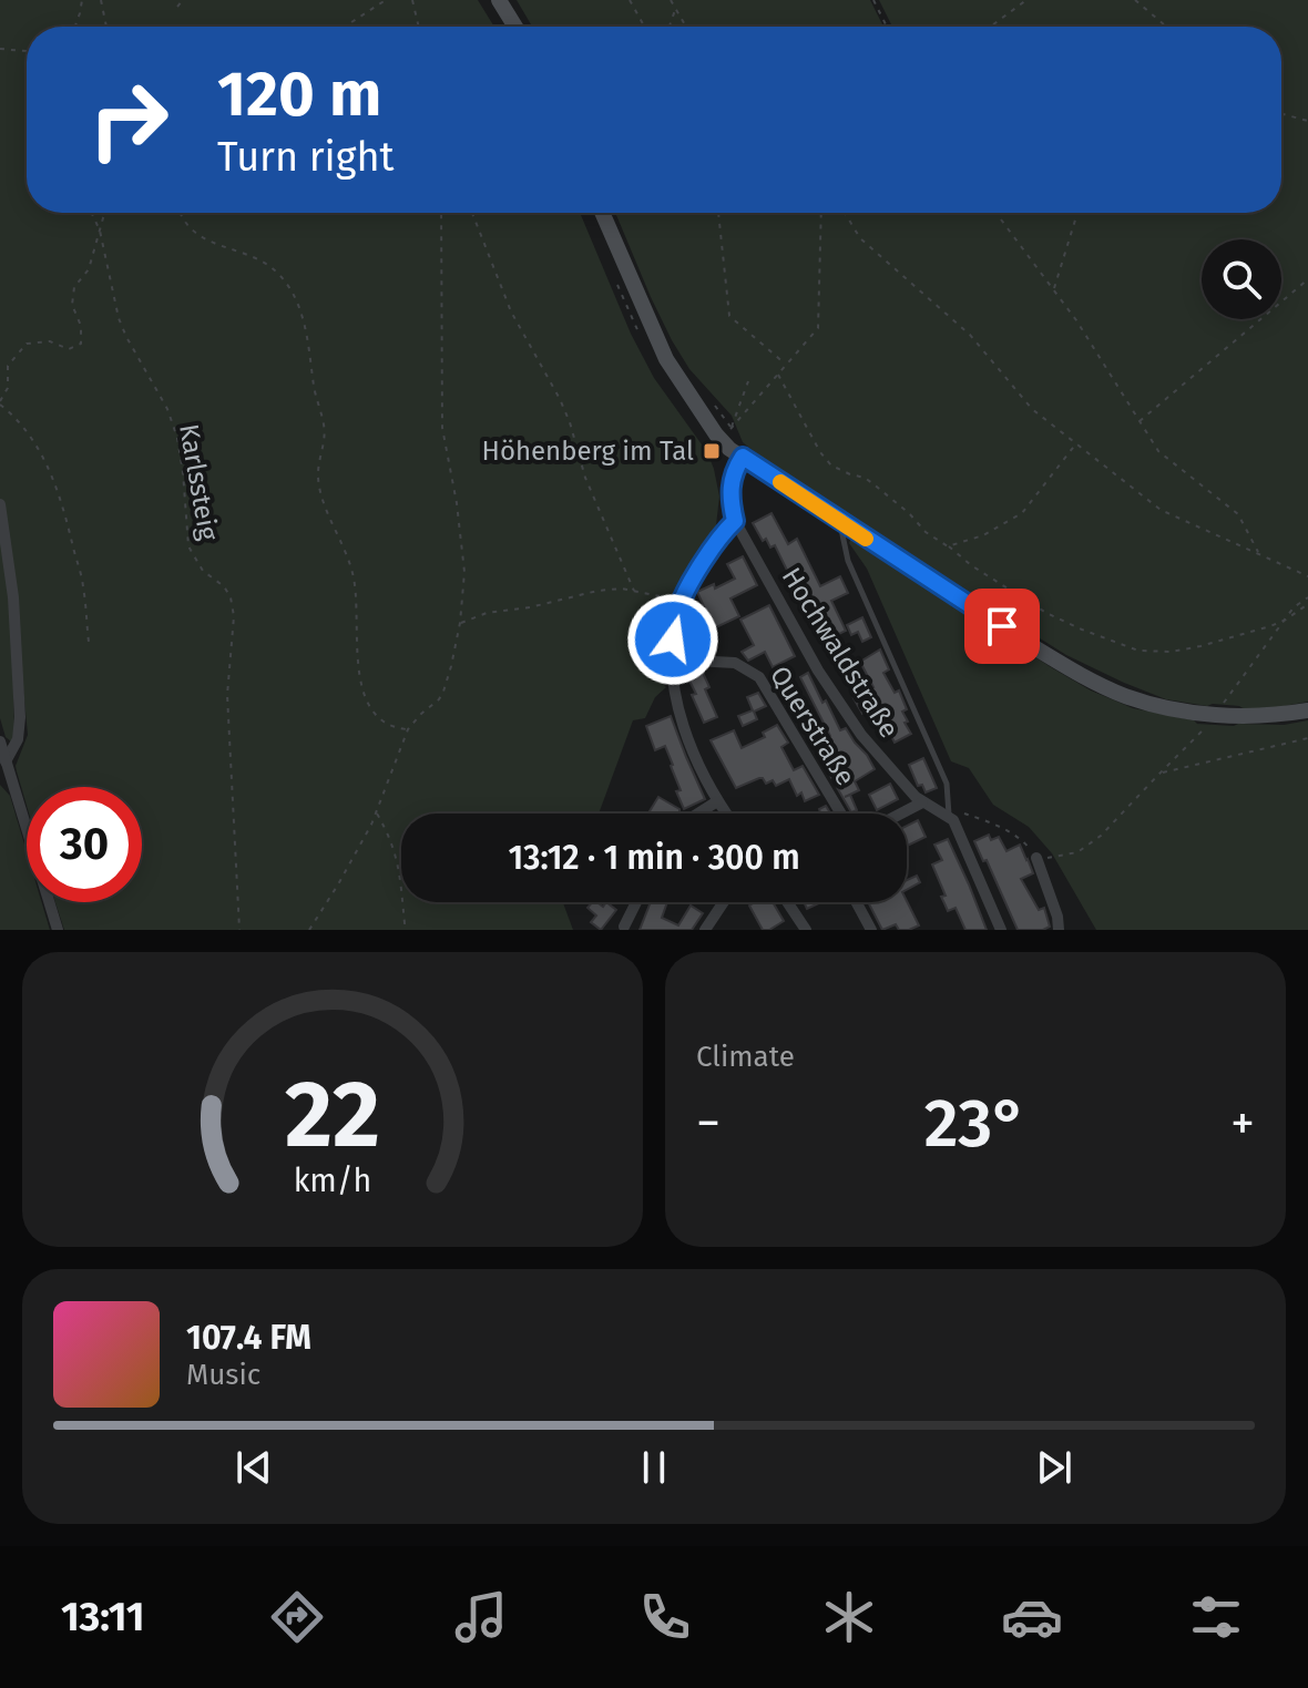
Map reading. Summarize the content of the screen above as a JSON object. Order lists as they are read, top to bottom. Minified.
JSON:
{"streets":{"street":["Hochwaldstraße","Querstraße"],"path":["Karlssteig"]},"places":{"transit":["Höhenberg im Tal"]},"page":{"turn":["120 m","Turn right"],"limit":"30","trip":"13:12 · 1 min · 300 m","tile":"Climate","heat":["−","23°","+"],"song":["107.4 FM","Music"],"tabs":"13:11","gauge":["22","km/h"]}}
